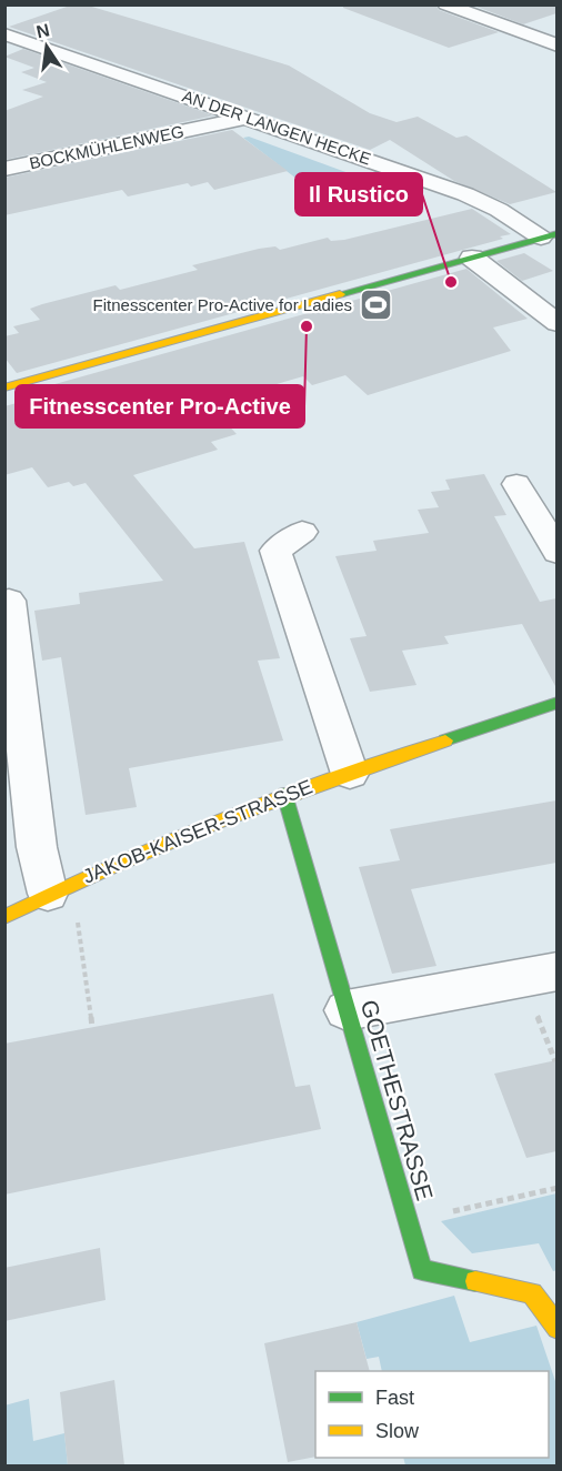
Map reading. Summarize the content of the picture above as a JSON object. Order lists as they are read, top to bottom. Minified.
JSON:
{"streets":{"street":["AN DER LANGEN HECKE","BOCKMÜHLENWEG","JAKOB-KAISER-STRASSE","GOETHESTRASSE"]},"crossings":[["AN DER LANGEN HECKE","BOCKMÜHLENWEG"],["JAKOB-KAISER-STRASSE","GOETHESTRASSE"]],"places":{"other":["Il Rustico","Fitnesscenter Pro-Active"],"sports":["Fitnesscenter Pro-Active for Ladies"]},"legend":["Fast","Slow"],"north":"top"}
